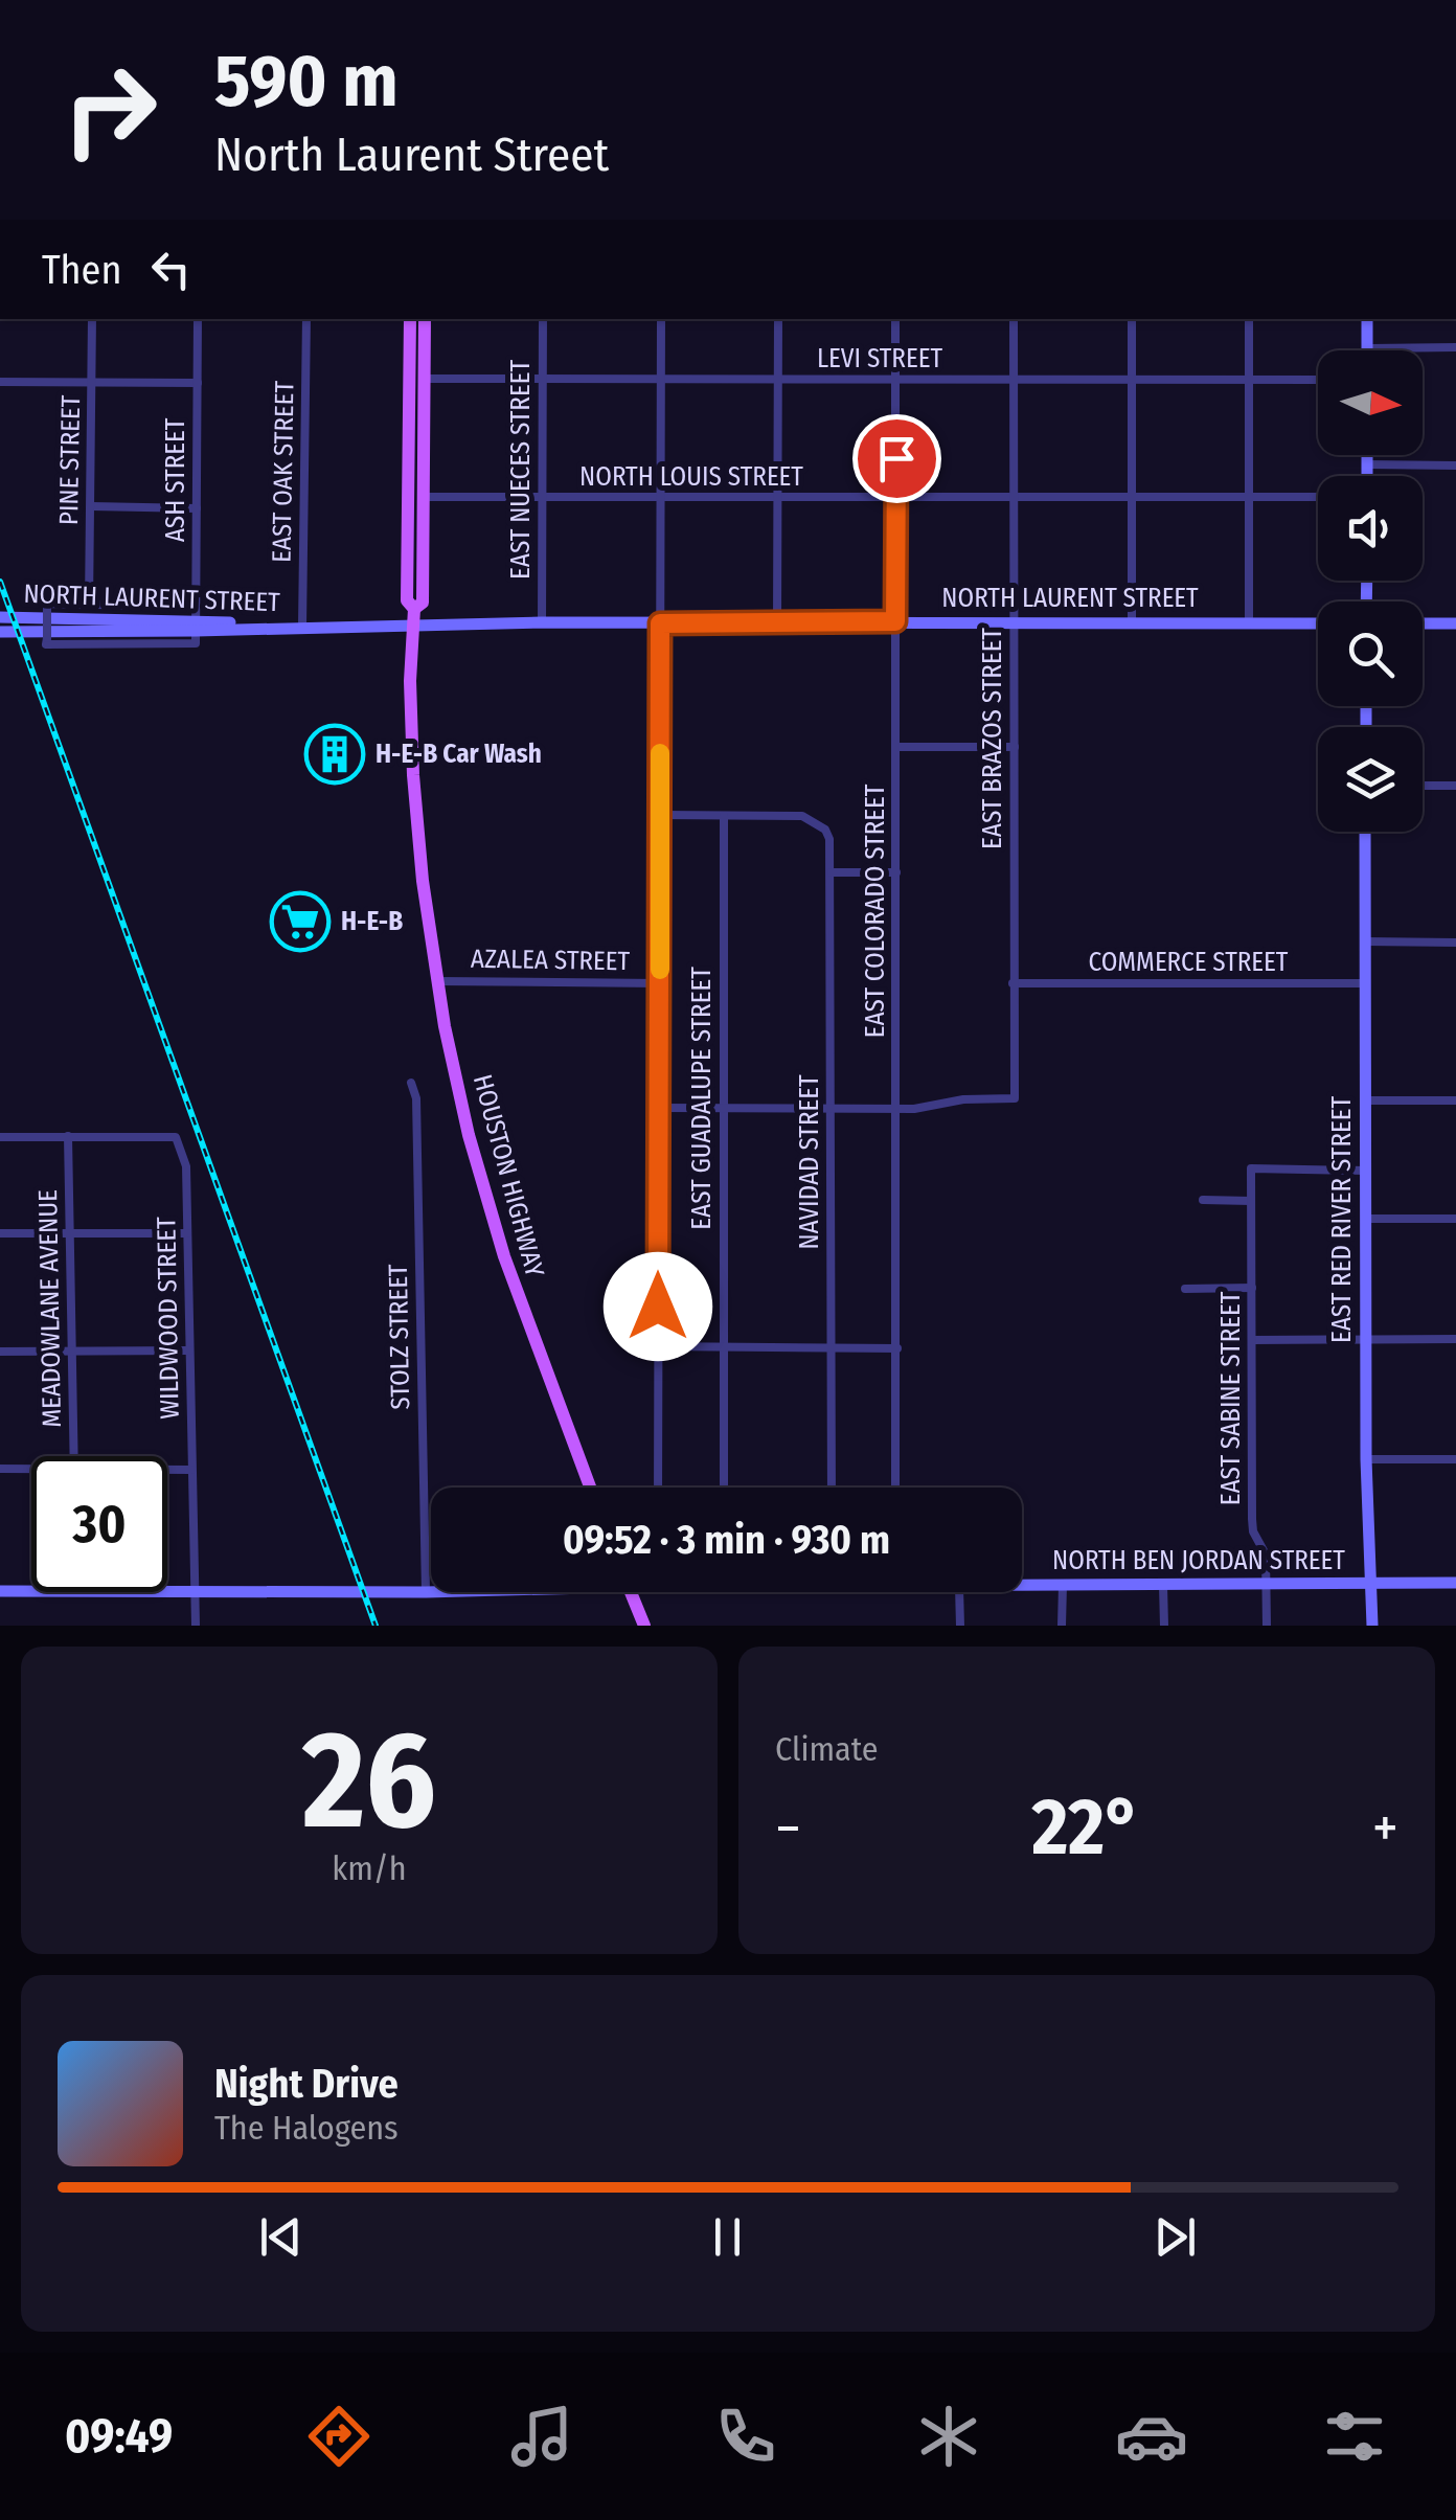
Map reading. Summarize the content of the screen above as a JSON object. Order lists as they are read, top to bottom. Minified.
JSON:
{"streets":{"main road":["HOUSTON HIGHWAY"],"street":["LEVI STREET","PINE STREET","EAST NUECES STREET","EAST OAK STREET","NORTH LOUIS STREET","ASH STREET","NORTH LAURENT STREET","EAST BRAZOS STREET","EAST COLORADO STREET","AZALEA STREET","COMMERCE STREET","EAST GUADALUPE STREET","NAVIDAD STREET","EAST RED RIVER STREET","MEADOWLANE AVENUE","WILDWOOD STREET","STOLZ STREET","EAST SABINE STREET","NORTH BEN JORDAN STREET"]},"crossings":[["LEVI STREET","EAST NUECES STREET"],["LEVI STREET","EAST BRAZOS STREET"],["LEVI STREET","EAST COLORADO STREET"],["EAST NUECES STREET","NORTH LOUIS STREET"],["EAST NUECES STREET","NORTH LAURENT STREET"],["EAST OAK STREET","NORTH LAURENT STREET"],["NORTH LOUIS STREET","EAST BRAZOS STREET"],["NORTH LOUIS STREET","EAST COLORADO STREET"],["ASH STREET","NORTH LAURENT STREET"],["NORTH LAURENT STREET","EAST BRAZOS STREET"],["NORTH LAURENT STREET","EAST COLORADO STREET"],["NORTH LAURENT STREET","HOUSTON HIGHWAY"],["EAST BRAZOS STREET","EAST COLORADO STREET"],["EAST BRAZOS STREET","COMMERCE STREET"],["AZALEA STREET","HOUSTON HIGHWAY"],["COMMERCE STREET","EAST RED RIVER STREET"],["EAST GUADALUPE STREET","NAVIDAD STREET"],["EAST RED RIVER STREET","EAST SABINE STREET"],["EAST RED RIVER STREET","NORTH BEN JORDAN STREET"],["MEADOWLANE AVENUE","WILDWOOD STREET"],["WILDWOOD STREET","NORTH BEN JORDAN STREET"],["STOLZ STREET","NORTH BEN JORDAN STREET"],["EAST SABINE STREET","NORTH BEN JORDAN STREET"]],"places":{"building":["H-E-B Car Wash"],"supermarket":["H-E-B"]},"north":"right","page":{"turn":["590 m","North Laurent Street"],"then":"Then","limit":"30","trip":"09:52 · 3 min · 930 m","tile":[["26","km/h"],"Climate"],"heat":["−","22°","+"],"song":["Night Drive","The Halogens"],"tabs":"09:49"}}
